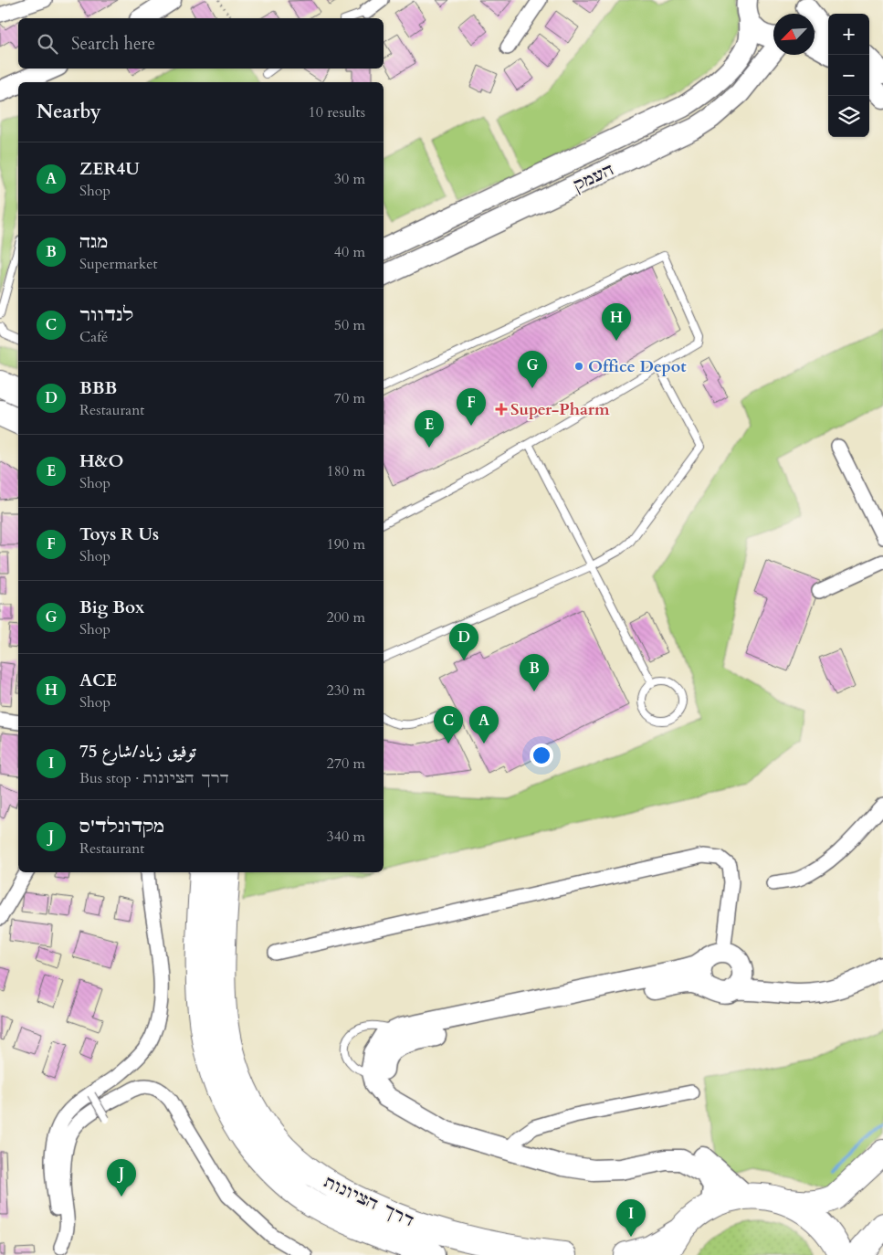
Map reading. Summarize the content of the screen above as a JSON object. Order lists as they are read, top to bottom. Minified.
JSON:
{"streets":{"highway":["דרך הציונות"],"street":["העמק"]},"places":{"other":["Office Depot"],"health":["Super-Pharm"]},"north":"bottom left","page":{"map_buttons":["+","−"],"search":"Search here","heading":["Nearby","10 results"],"list":[{"mark":"A","name":"ZER4U","note":"Shop","value":"30 m"},{"mark":"B","name":"מגה","note":"Supermarket","value":"40 m"},{"mark":"C","name":"לנדוור","note":"Café","value":"50 m"},{"mark":"D","name":"BBB","note":"Restaurant","value":"70 m"},{"mark":"E","name":"H&O","note":"Shop","value":"180 m"},{"mark":"F","name":"Toys R Us","note":"Shop","value":"190 m"},{"mark":"G","name":"Big Box","note":"Shop","value":"200 m"},{"mark":"H","name":"ACE","note":"Shop","value":"230 m"},{"mark":"I","name":"توفيق زياد/شارع 75","note":"Bus stop · דרך הציונות","value":"270 m"},{"mark":"J","name":"מקדונלד'ס","note":"Restaurant","value":"340 m"}],"pins":["H","G","F","E","D","B","A","C","J","I"]}}
